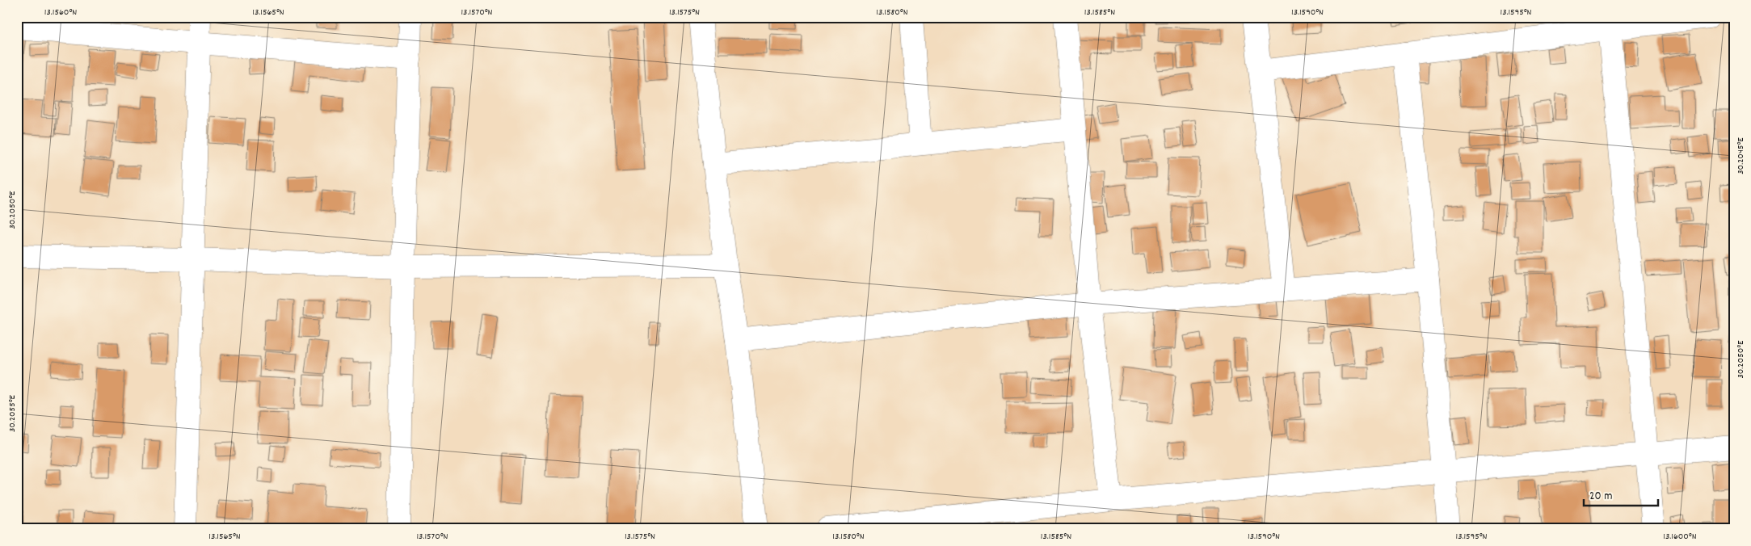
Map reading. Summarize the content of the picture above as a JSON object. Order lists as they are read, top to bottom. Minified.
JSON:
{"scale_bar":"20 m","coordinates":["13.1560°N","13.1565°N","13.1570°N","13.1575°N","13.1580°N","13.1585°N","13.1590°N","13.1595°N","30.2045°E","30.2050°E","30.2055°E","13.1600°N"]}
